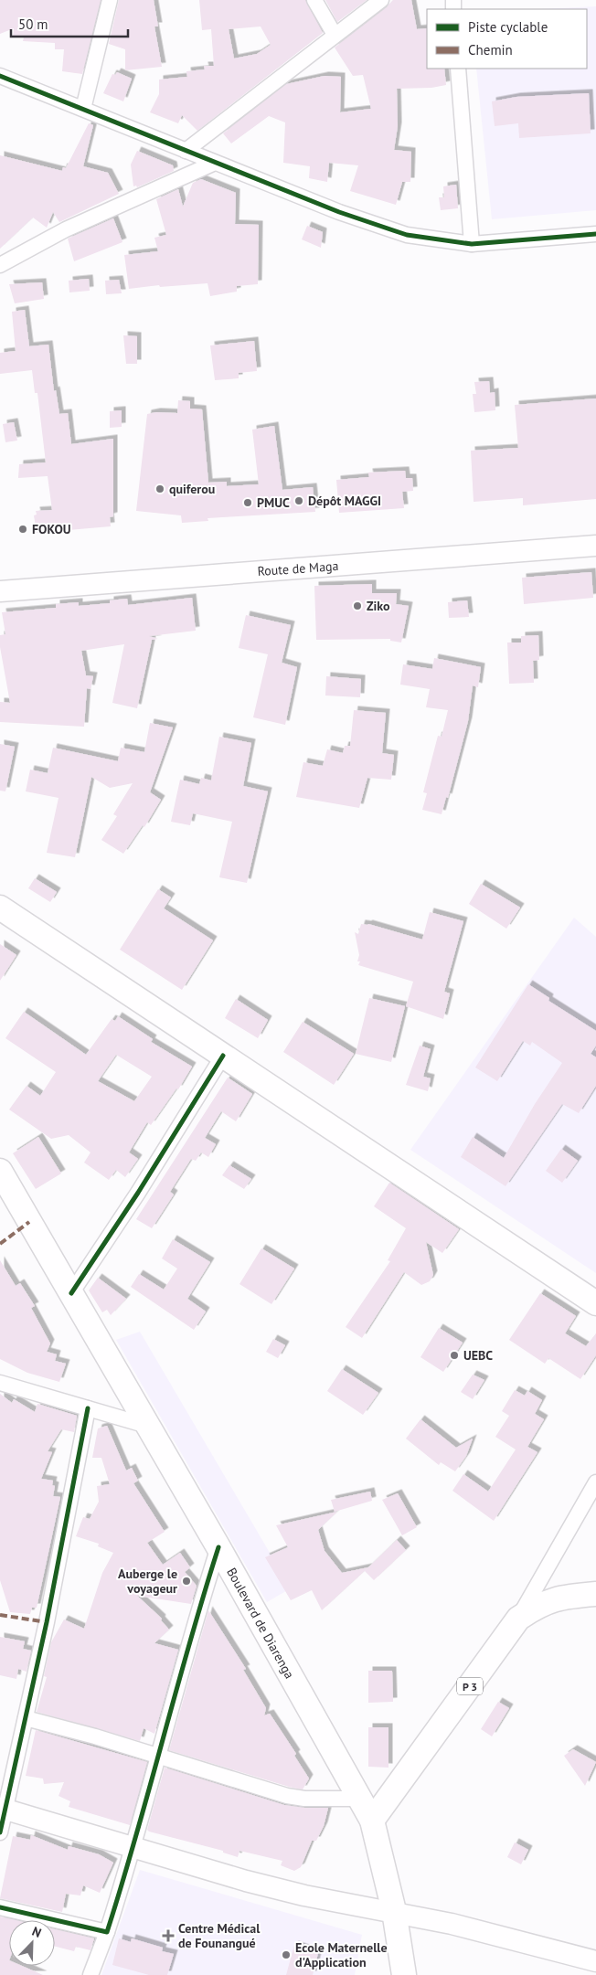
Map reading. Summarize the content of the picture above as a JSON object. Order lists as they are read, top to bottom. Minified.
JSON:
{"streets":{"main road":["Route de Maga","Boulevard de Diarenga","P 3"]},"crossings":[["Boulevard de Diarenga","P 3"]],"places":{"other":["quiferou","Dépôt MAGGI","PMUC","FOKOU","Ziko","UEBC","Auberge le voyageur","Ecole Maternelle d'Application"],"health":["Centre Médical de Founangué"]},"legend":["Piste cyclable","Chemin"],"scale_bar":"50 m","north":"top right"}
